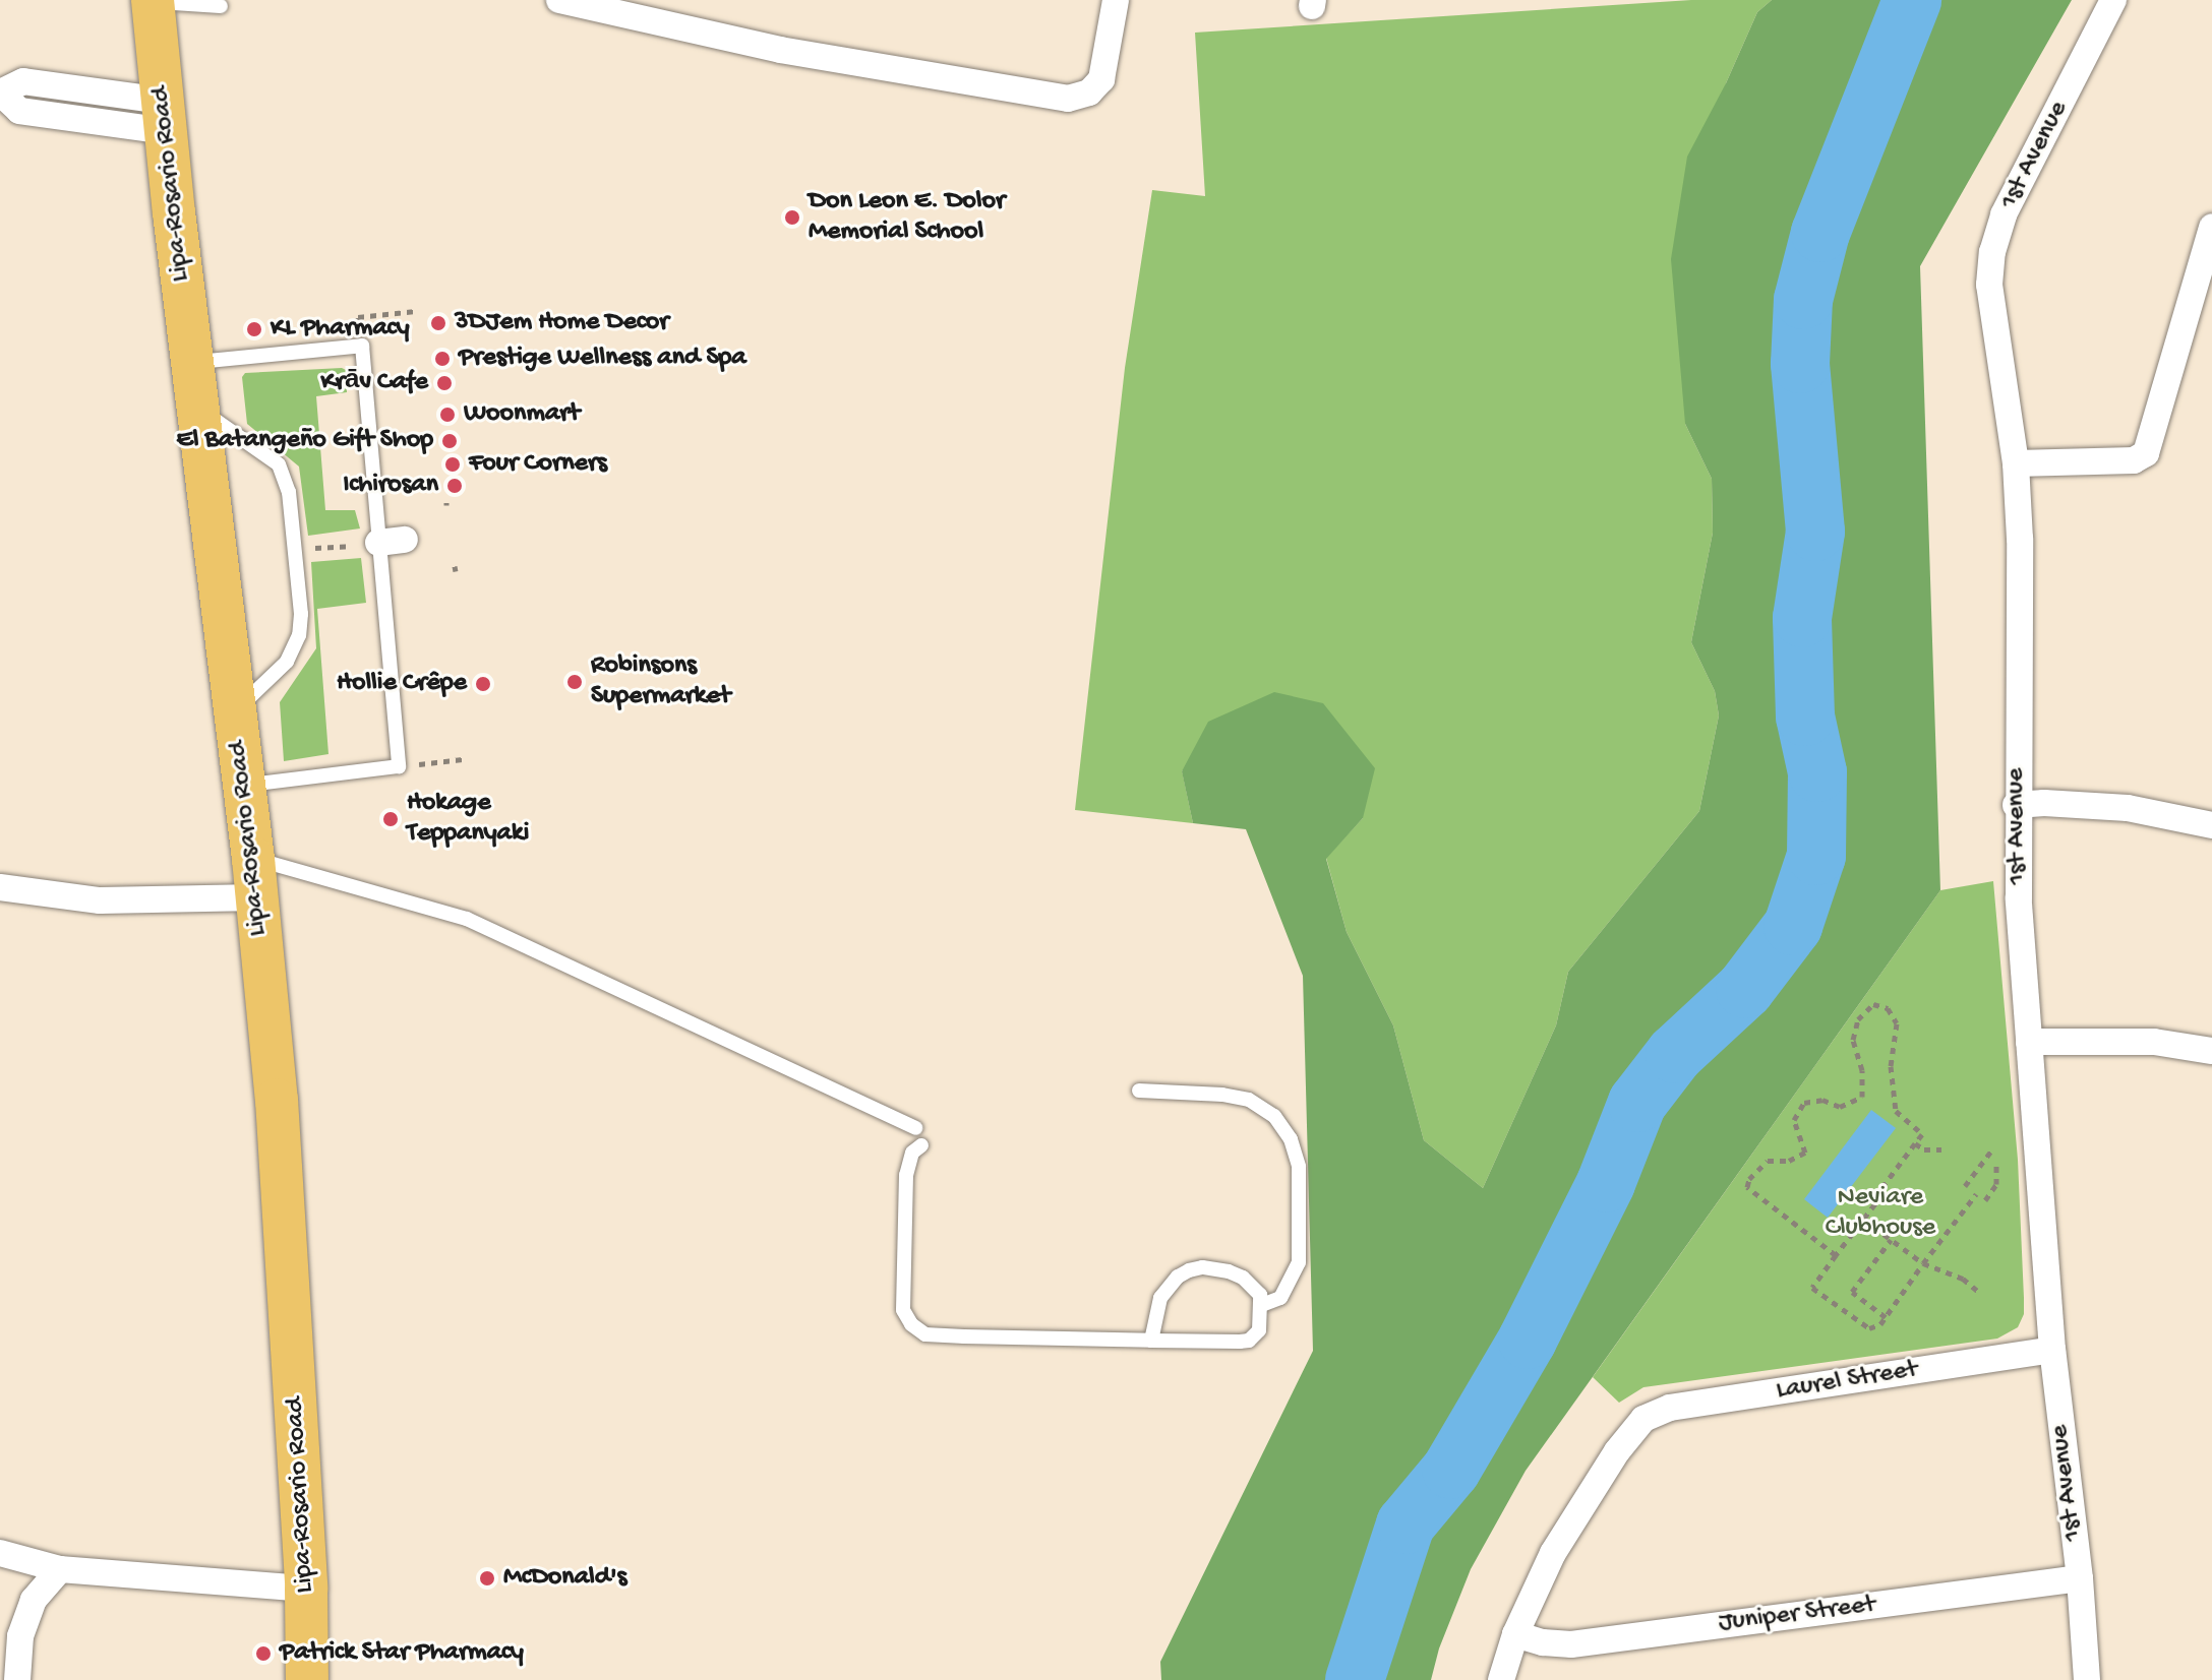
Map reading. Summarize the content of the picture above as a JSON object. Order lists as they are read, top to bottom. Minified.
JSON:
{"streets":{"main road":["Lipa-Rosario Road"],"street":["1st Avenue","Laurel Street","Juniper Street"]},"crossings":[["1st Avenue","Laurel Street"],["1st Avenue","Juniper Street"],["Laurel Street","Juniper Street"]],"parks":["Neviare Clubhouse"],"places":["Don Leon E. Dolor Memorial School","3DJem Home Decor","KL Pharmacy","Prestige Wellness and Spa","Krāv Cafe","Woonmart","El Batangeño Gift Shop","Four Corners","Ichirosan","Robinsons Supermarket","Hollie Crêpe","Hokage Teppanyaki","McDonald's","Patrick Star Pharmacy"]}
